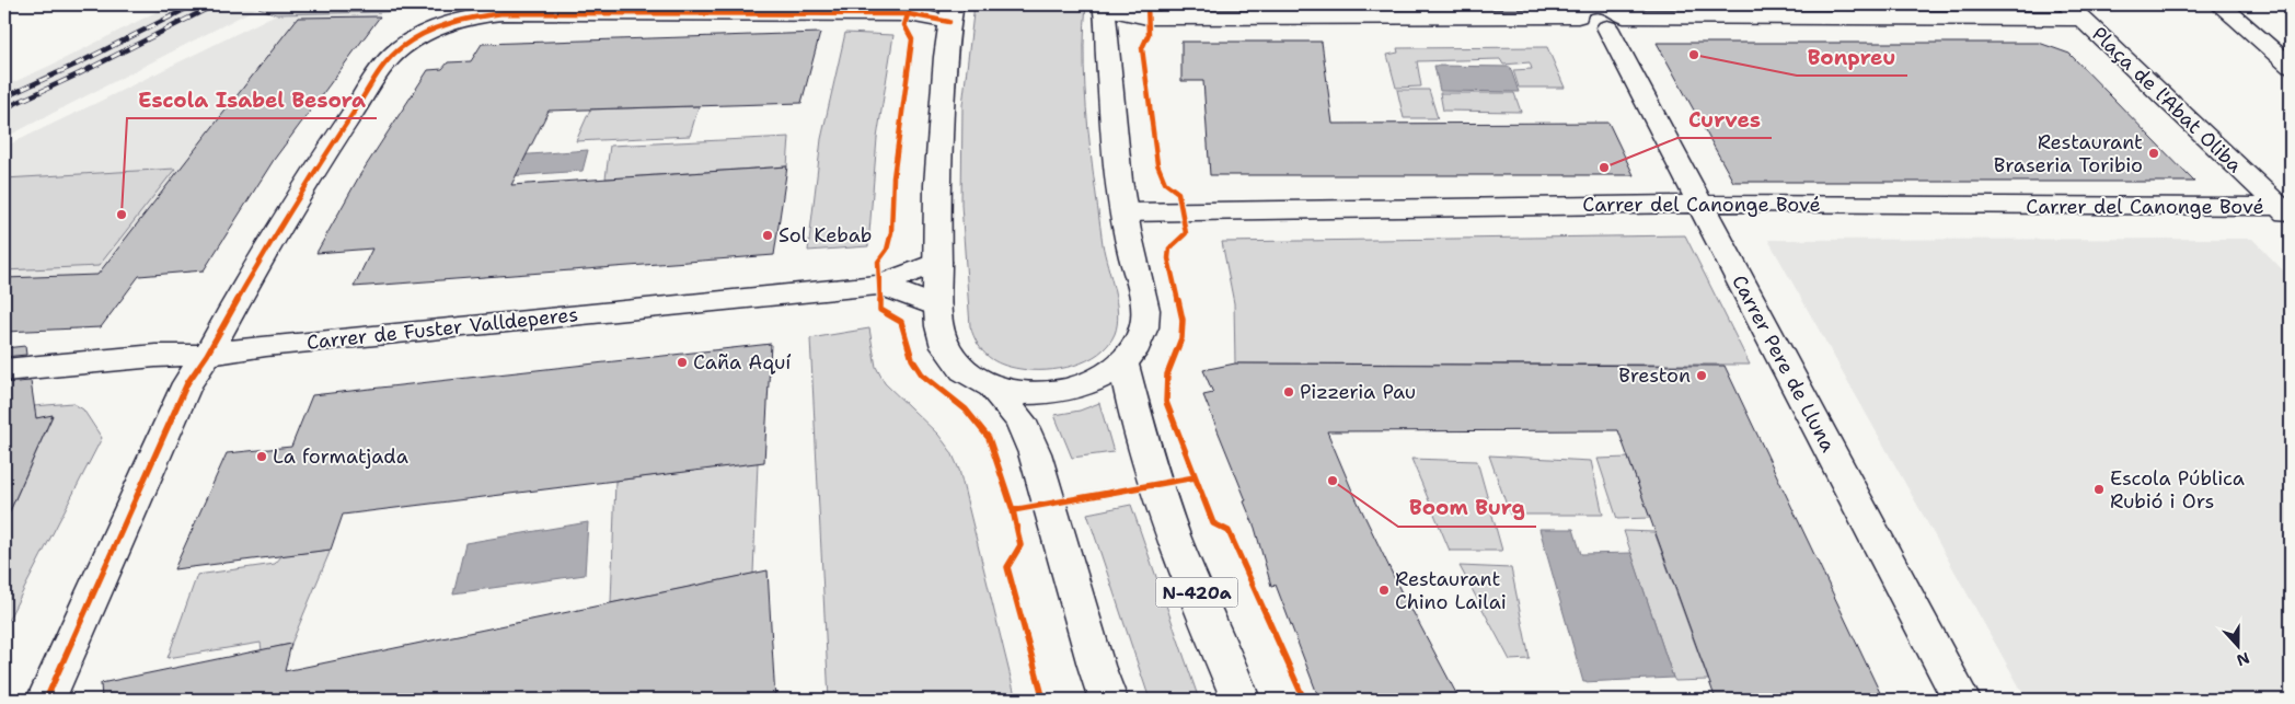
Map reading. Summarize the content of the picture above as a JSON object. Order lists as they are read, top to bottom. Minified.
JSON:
{"streets":{"street":["Plaça de l'Abat Oliba","Carrer del Canonge Bové","Carrer de Fuster Valldeperes","Carrer Pere de Lluna","N-420a"]},"crossings":[["Plaça de l'Abat Oliba","Carrer del Canonge Bové"],["Carrer del Canonge Bové","Carrer Pere de Lluna"]],"places":["Bonpreu","Restaurant Braseria Toribio","Curves","Escola Isabel Besora","Sol Kebab","Caña Aquí","Breston","Pizzeria Pau","La formatjada","Boom Burg","Escola Pública Rubió i Ors","Restaurant Chino Lailai"],"north":"bottom"}
